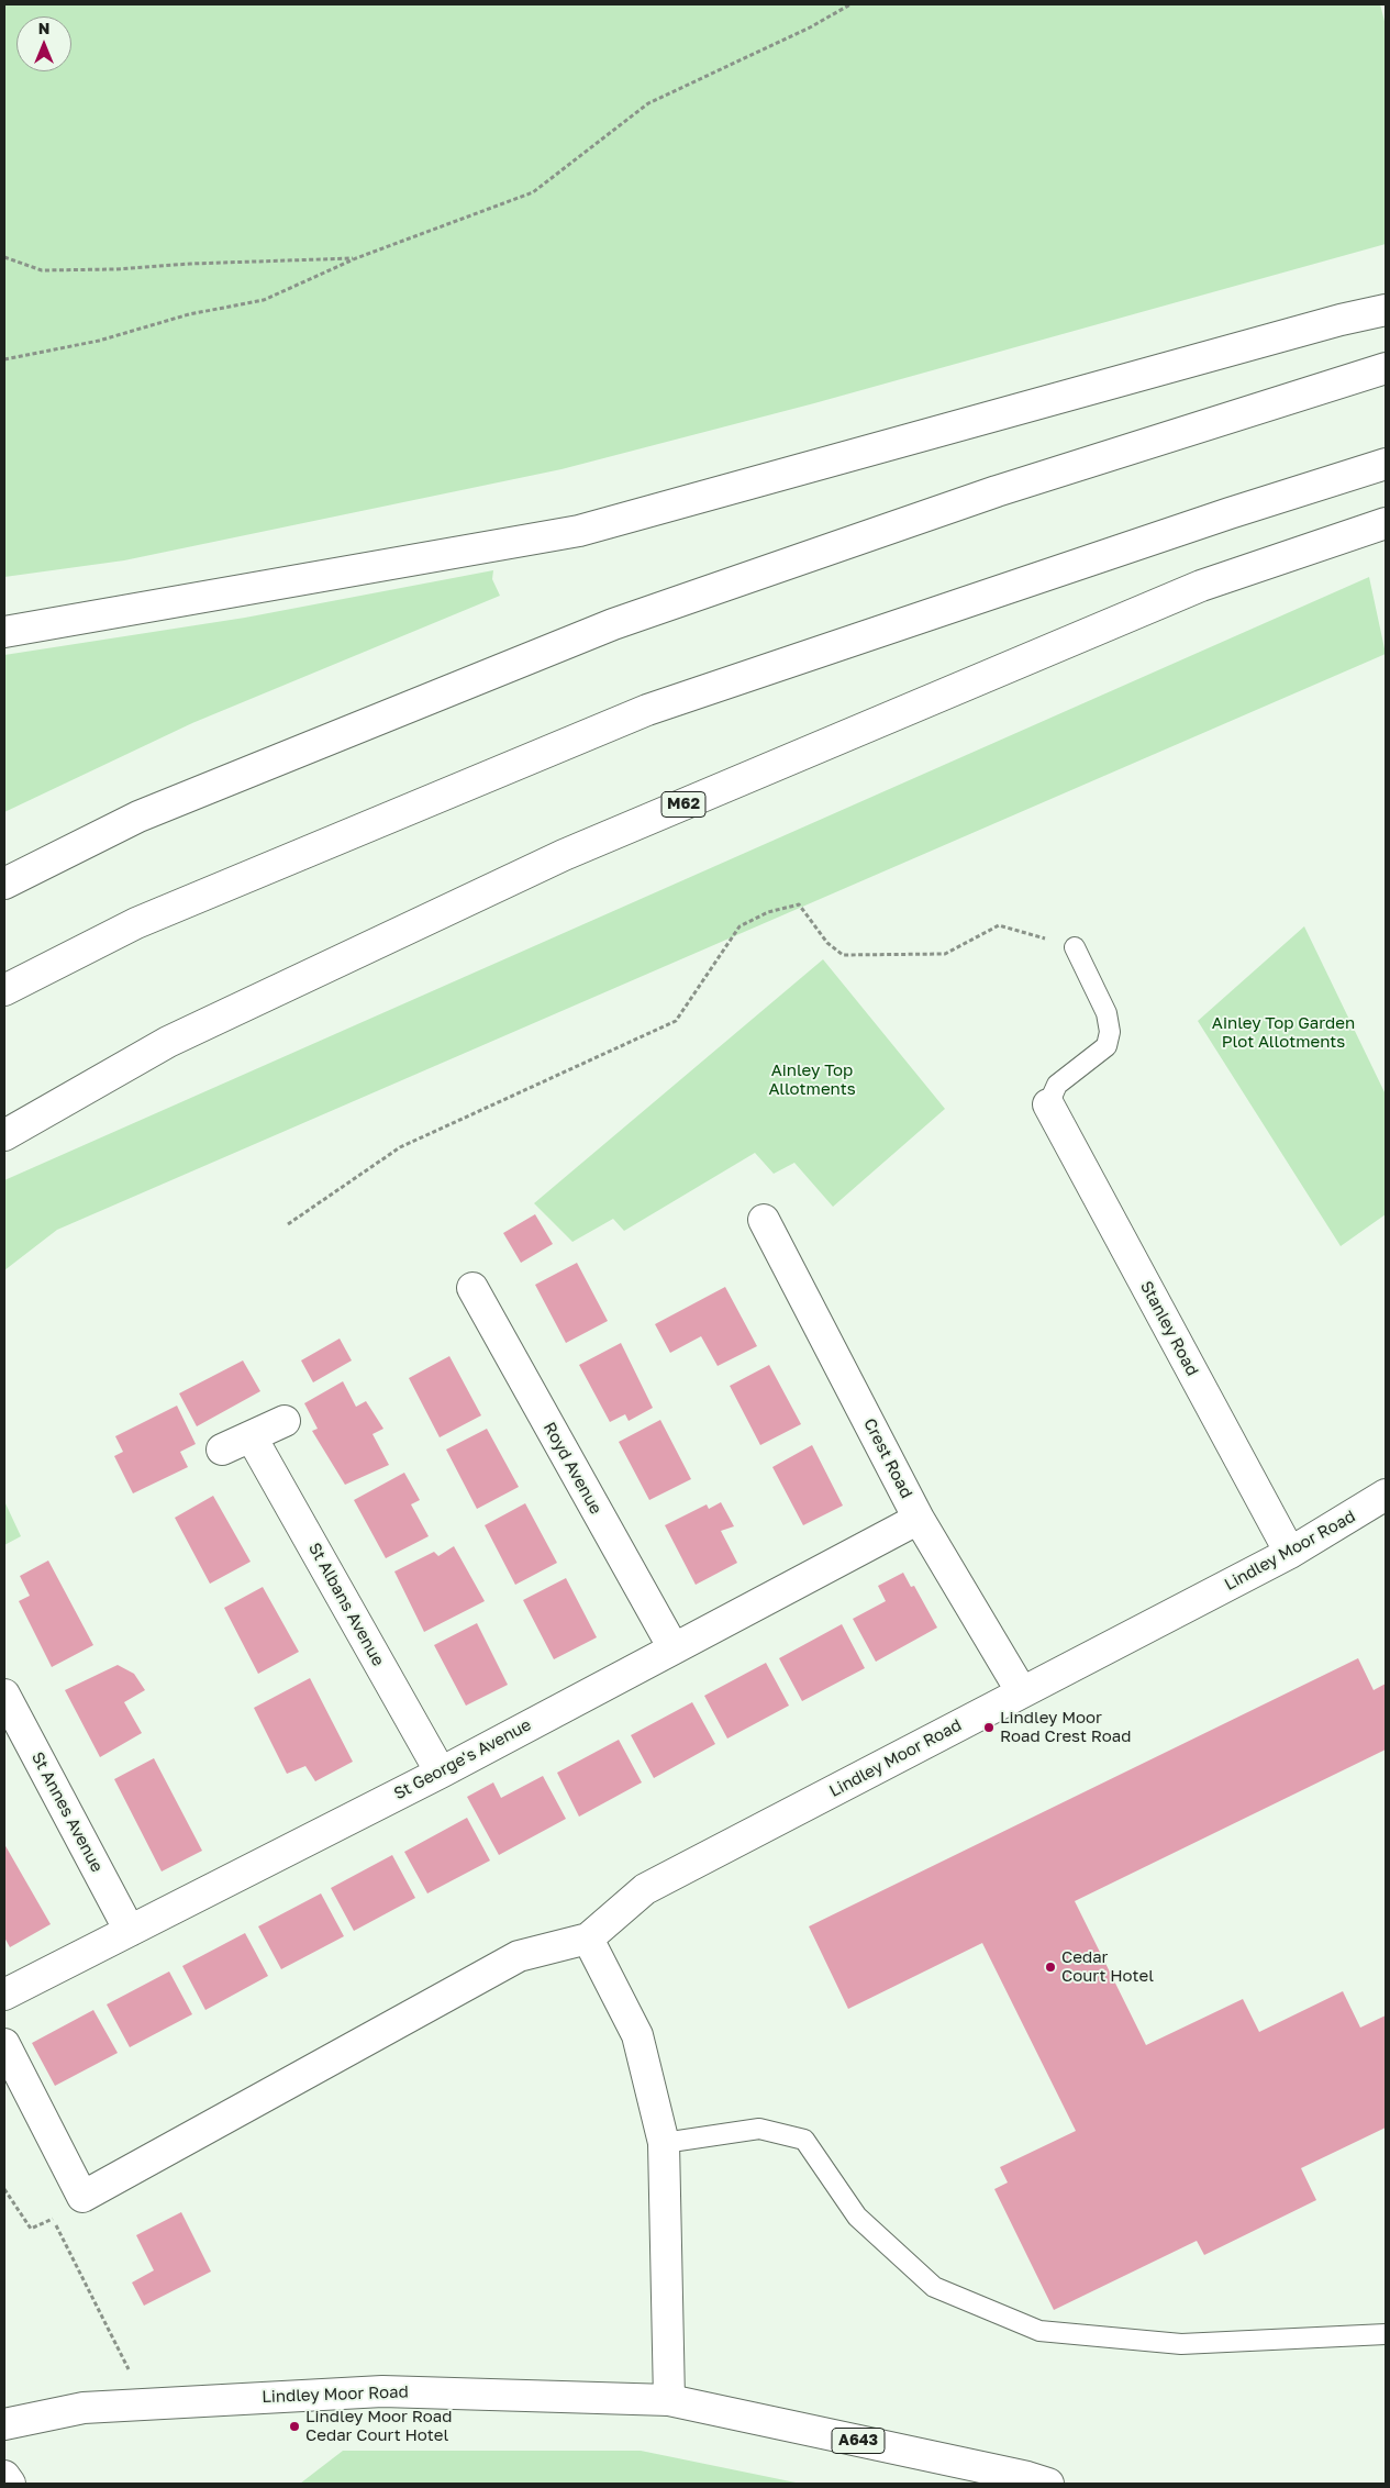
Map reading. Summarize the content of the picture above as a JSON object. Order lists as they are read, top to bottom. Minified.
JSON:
{"streets":{"main road":["M62","Stanley Road","Crest Road","Royd Avenue","Lindley Moor Road","St Albans Avenue","St George's Avenue","St Annes Avenue","A643"]},"crossings":[["Stanley Road","Lindley Moor Road"],["Crest Road","Lindley Moor Road"],["Crest Road","St George's Avenue"],["Royd Avenue","St George's Avenue"],["St Albans Avenue","St George's Avenue"],["St George's Avenue","St Annes Avenue"]],"parks":["Ainley Top Garden Plot Allotments","Ainley Top Allotments"],"places":["Lindley Moor Road Crest Road","Cedar Court Hotel","Lindley Moor Road Cedar Court Hotel"],"north":"top"}
